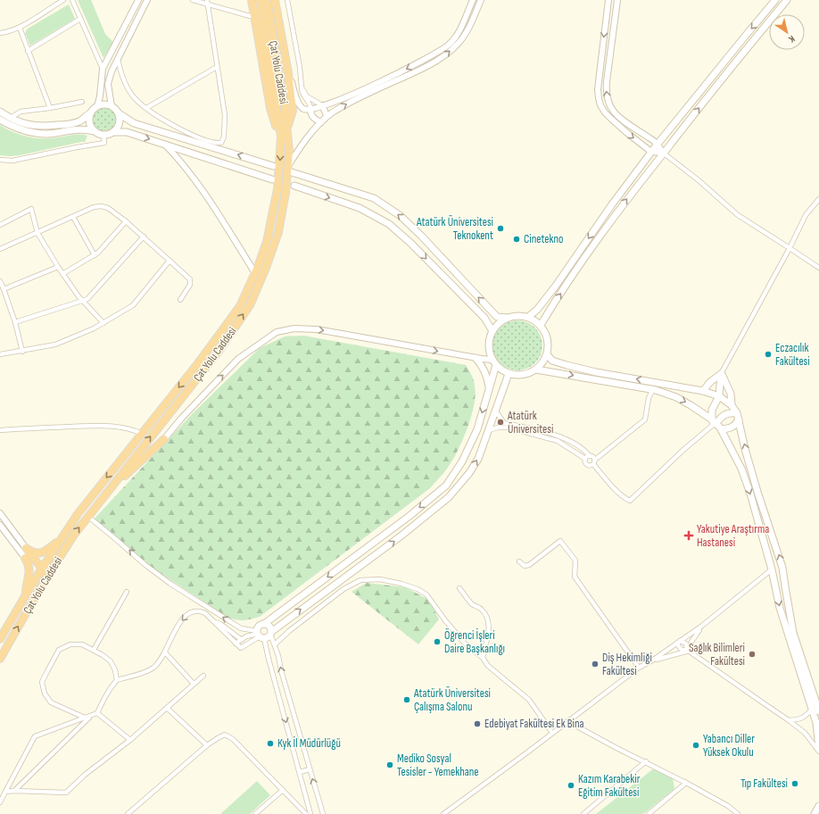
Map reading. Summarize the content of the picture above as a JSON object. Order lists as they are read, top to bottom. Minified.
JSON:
{"streets":{"highway":["Çat Yolu Caddesi"]},"places":{"other":["Atatürk Üniversitesi Teknokent","Cinetekno","Eczacılık Fakültesi","Atatürk Üniversitesi","Öğrenci İşleri Daire Başkanlığı","Sağlık Bilimleri Fakültesi","Diş Hekimliği Fakültesi","Atatürk Üniversitesi Çalışma Salonu","Edebiyat Fakültesi Ek Bina","Kyk İl Müdürlüğü","Yabancı Diller Yüksek Okulu","Mediko Sosyal Tesisler - Yemekhane","Tıp Fakültesi","Kazım Karabekir Eğitim Fakültesi"],"health":["Yakutiye Araştırma Hastanesi"]},"north":"bottom right"}
